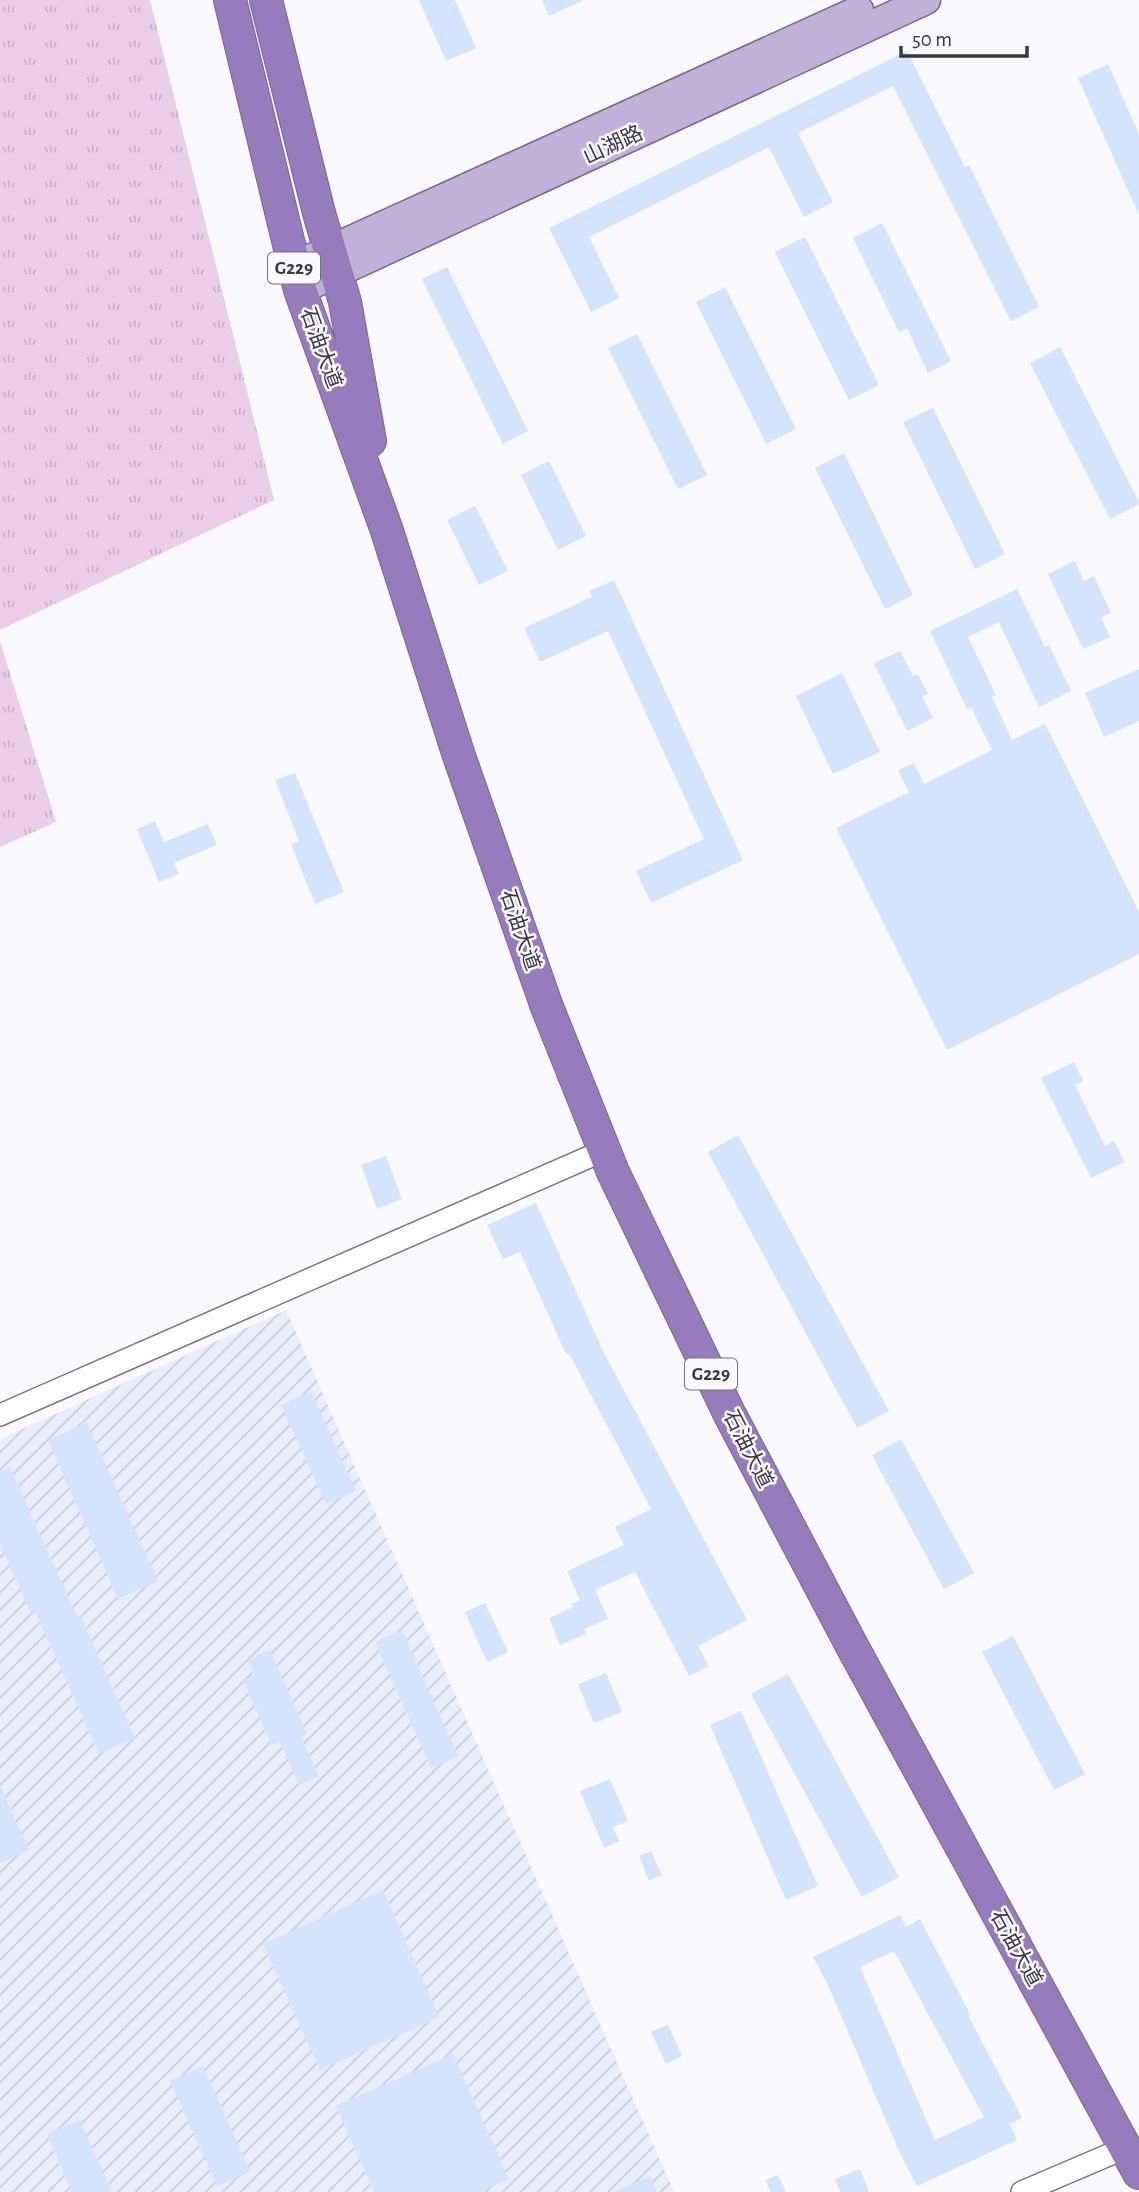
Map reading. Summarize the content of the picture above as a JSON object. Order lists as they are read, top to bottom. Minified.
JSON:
{"streets":{"highway":["G229","石油大道"],"main road":["山湖路"]},"crossings":[["山湖路","石油大道"]],"scale_bar":"50 m"}
